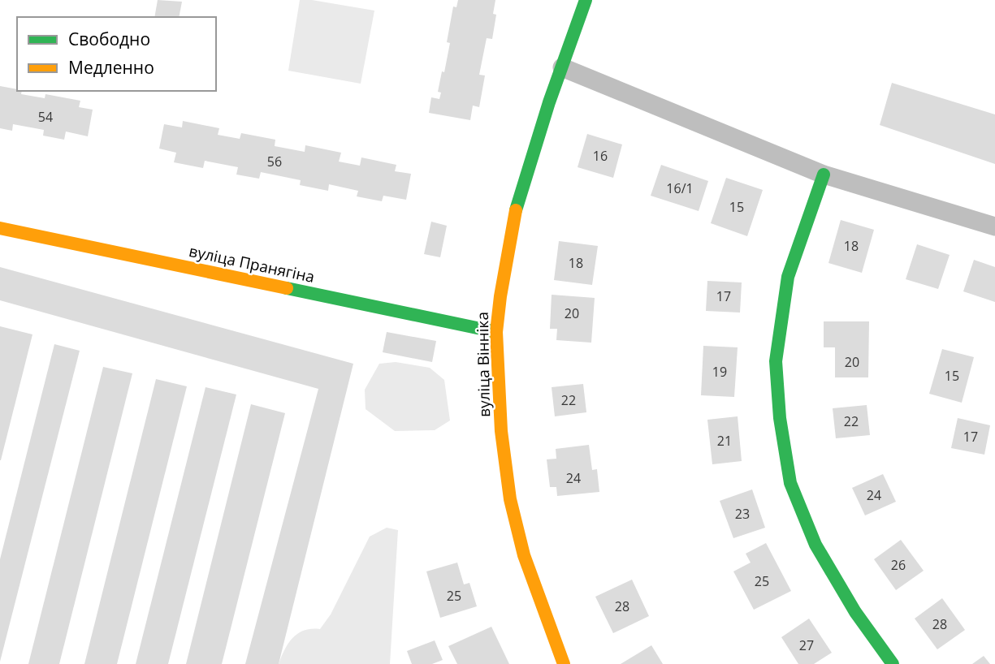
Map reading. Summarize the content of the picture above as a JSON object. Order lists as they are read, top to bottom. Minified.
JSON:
{"streets":{"street":["вуліца Пранягіна","вуліца Вінніка"]},"crossings":[["вуліца Пранягіна","вуліца Вінніка"]],"house_numbers":["54","16","56","16/1","15","18","18","17","20","20","19","15","22","22","17","21","24","24","23","26","25","25","28","28","27"],"legend":["Свободно","Медленно"]}
